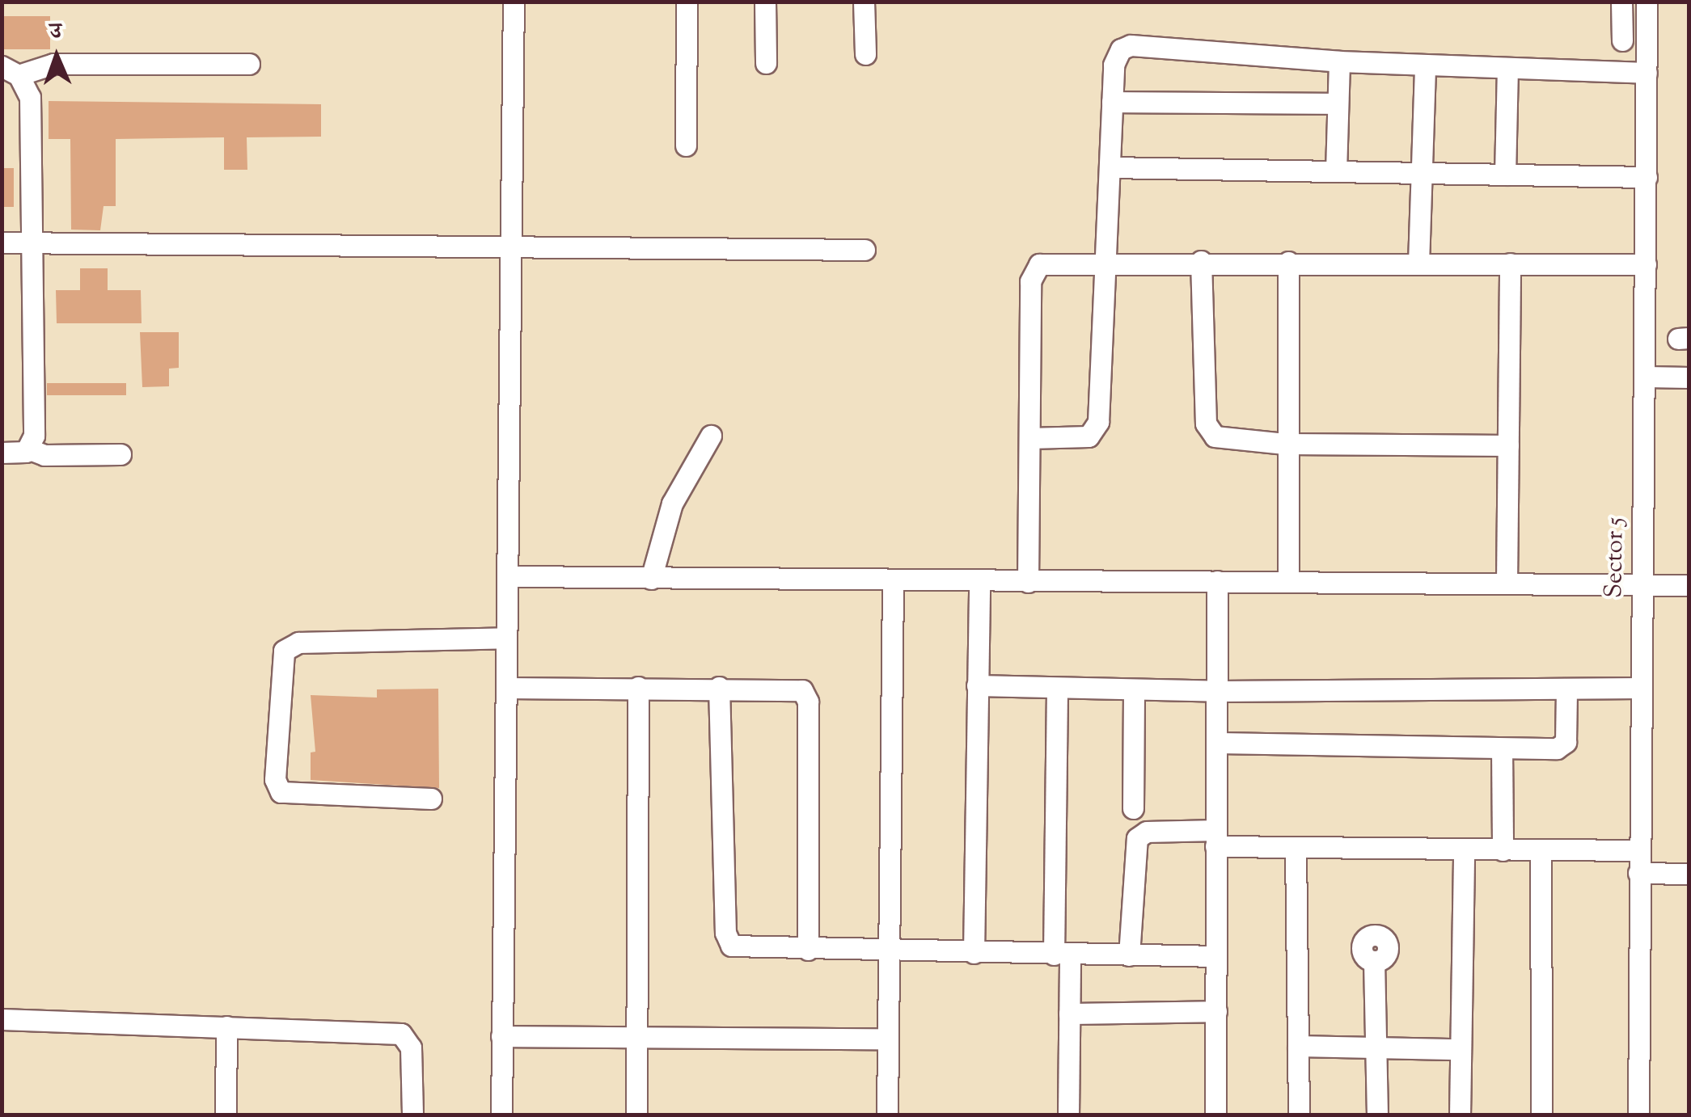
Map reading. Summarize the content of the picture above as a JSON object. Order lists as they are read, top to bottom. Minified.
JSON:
{"streets":{"street":["Sector 5"]},"north":"top"}
